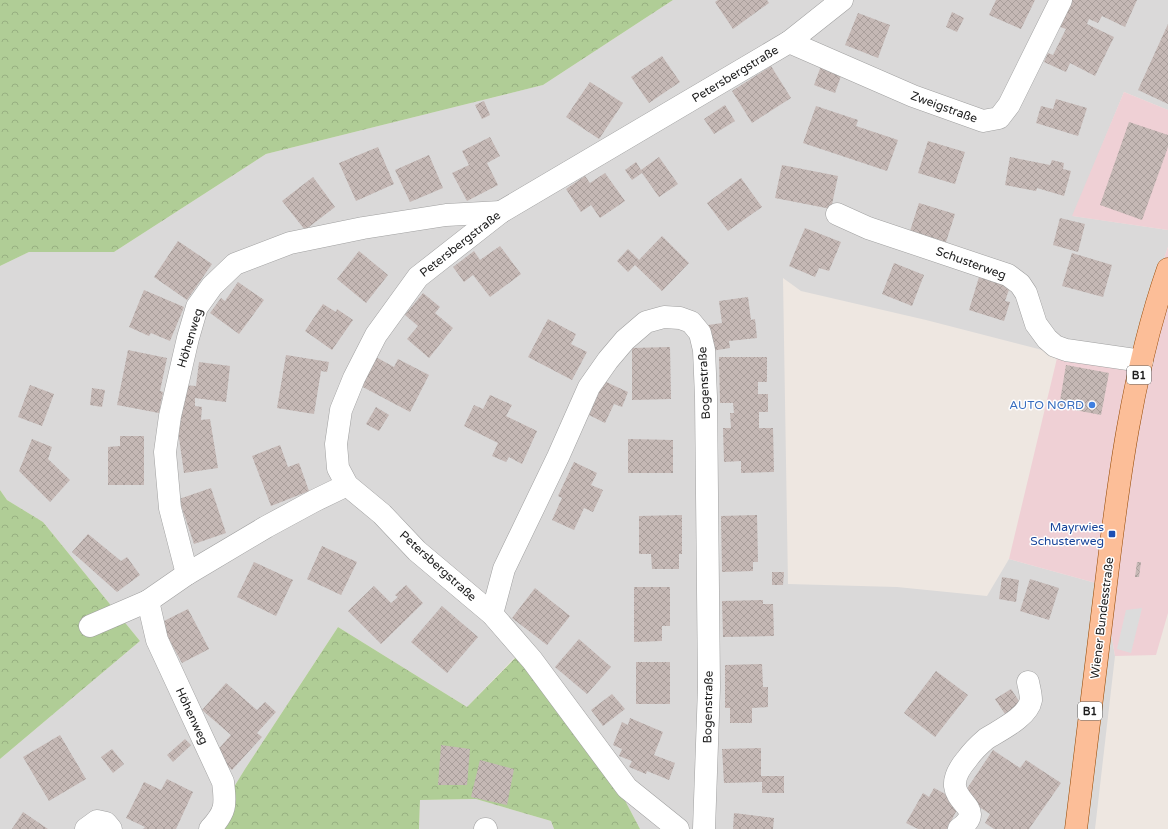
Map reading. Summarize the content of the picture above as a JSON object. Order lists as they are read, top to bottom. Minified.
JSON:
{"streets":{"main road":["B1","Wiener Bundesstraße"],"street":["Petersbergstraße","Zweigstraße","Schusterweg","Höhenweg","Bogenstraße"]},"crossings":[["Petersbergstraße","Zweigstraße"],["Petersbergstraße","Höhenweg"],["Petersbergstraße","Bogenstraße"],["Schusterweg","Wiener Bundesstraße"]],"places":{"other":["AUTO NORD"],"transit":["Mayrwies Schusterweg"]}}
